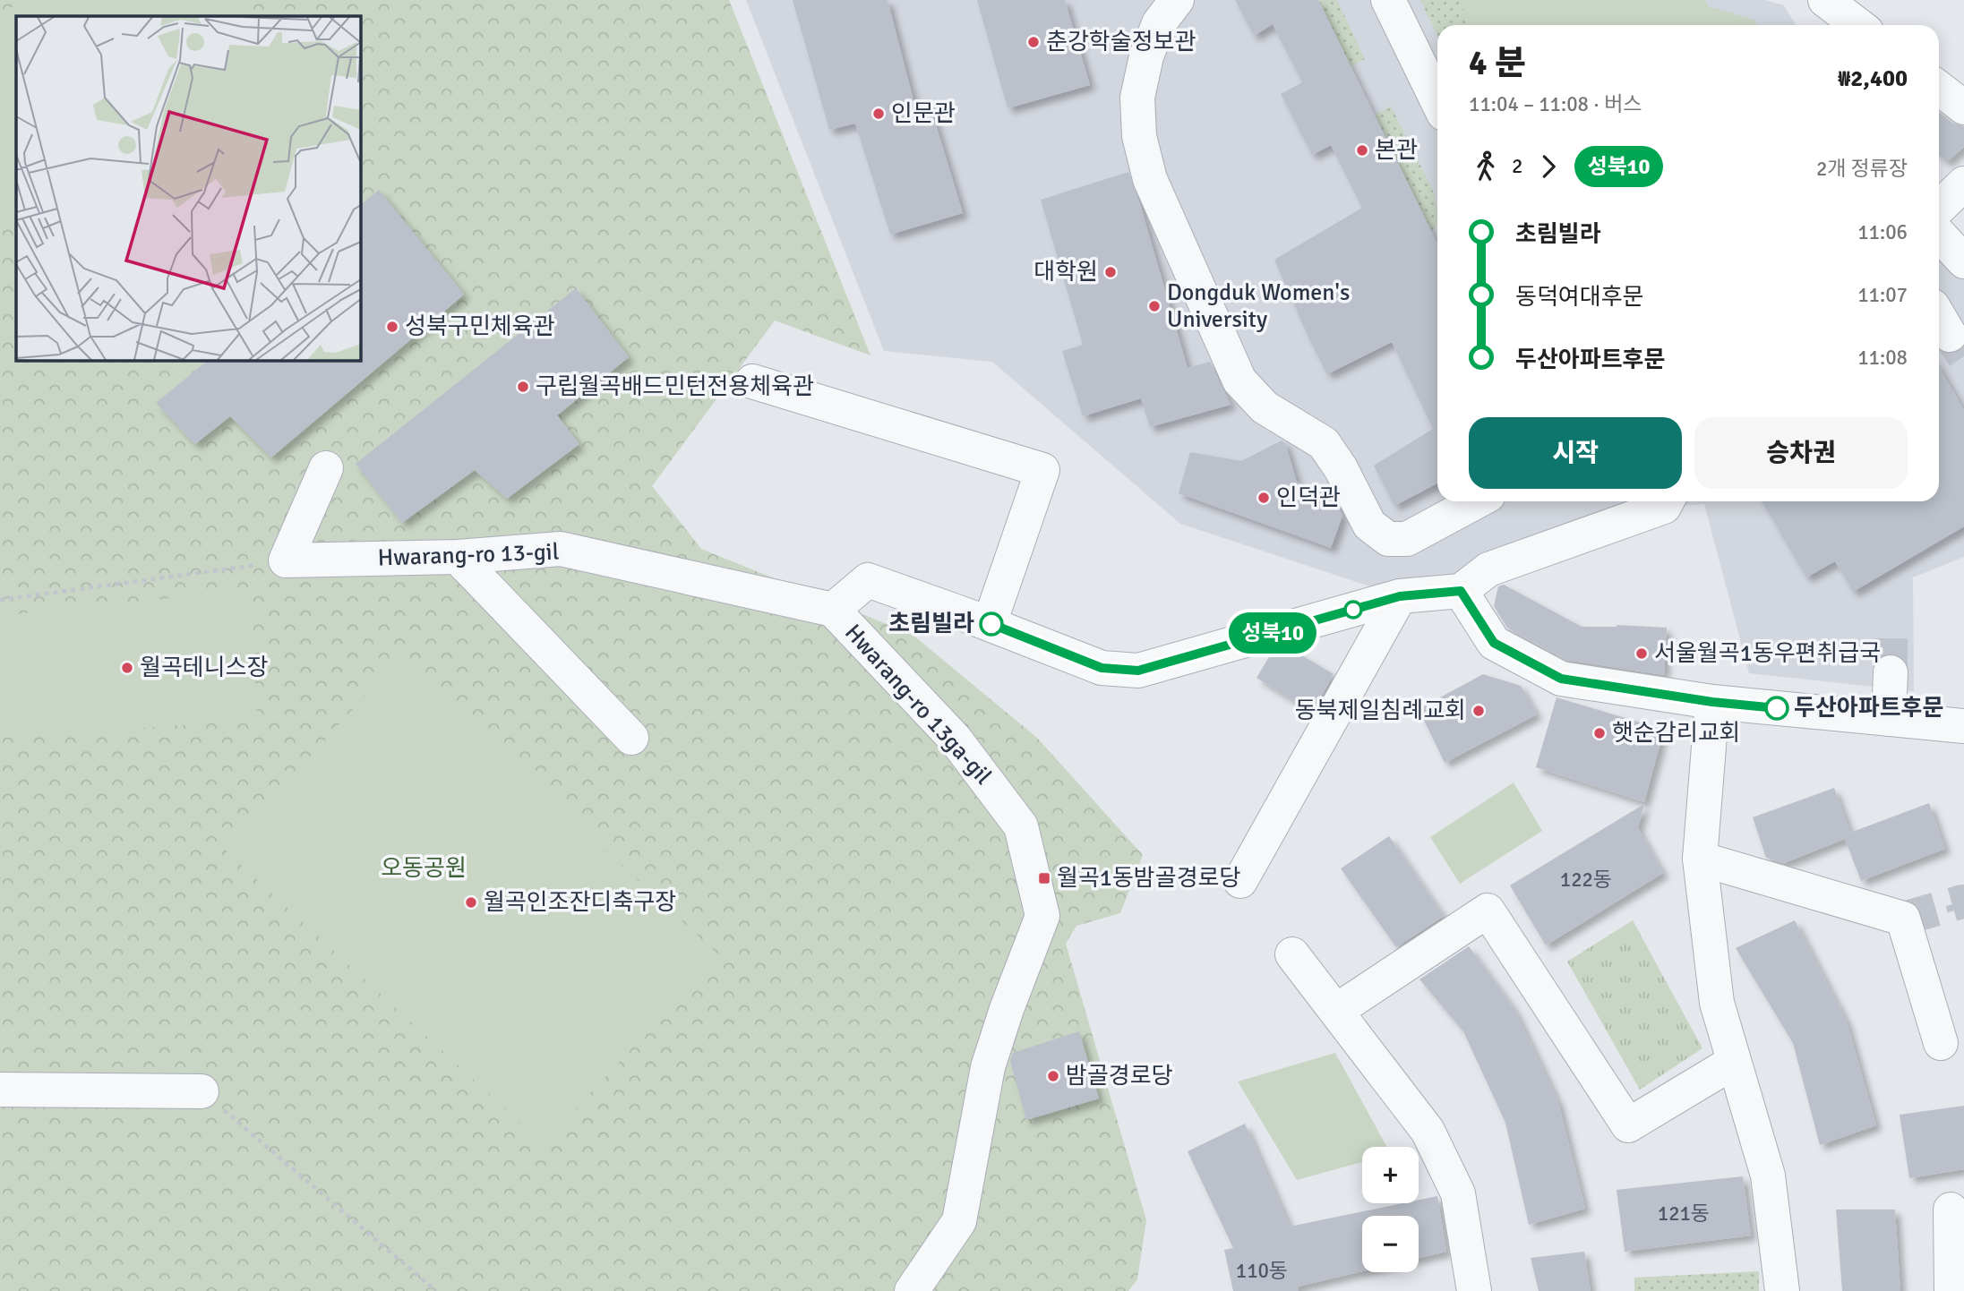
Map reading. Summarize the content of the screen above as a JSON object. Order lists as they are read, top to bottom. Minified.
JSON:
{"streets":{"street":["Hwarang-ro 13-gil","Hwarang-ro 13ga-gil"]},"crossings":[["Hwarang-ro 13-gil","Hwarang-ro 13ga-gil"]],"parks":["오동공원"],"places":{"other":["춘강학술정보관","인문관","본관","대학원","Dongduk Women's University","성북구민체육관","구립월곡배드민턴전용체육관","인덕관","초림빌라","서울월곡1동우편취급국","월곡테니스장","두산아파트후문","동북제일침례교회","햇순감리교회","월곡인조잔디축구장","밤골경로당"],"transit":["월곡1동밤골경로당"]},"lines":["bus line 성북10"],"house_numbers":["122동","121동","110동"],"page":{"on_map":"성북10","heading":["4 분","11:04 – 11:08 · 버스","₩2,400"],"legs":["2","성북10","2개 정류장"],"list":[{"name":"초림빌라","value":"11:06"},{"name":"동덕여대후문","value":"11:07"},{"name":"두산아파트후문","value":"11:08"}],"buttons":["시작","승차권"],"map_buttons":["+","−"]}}
